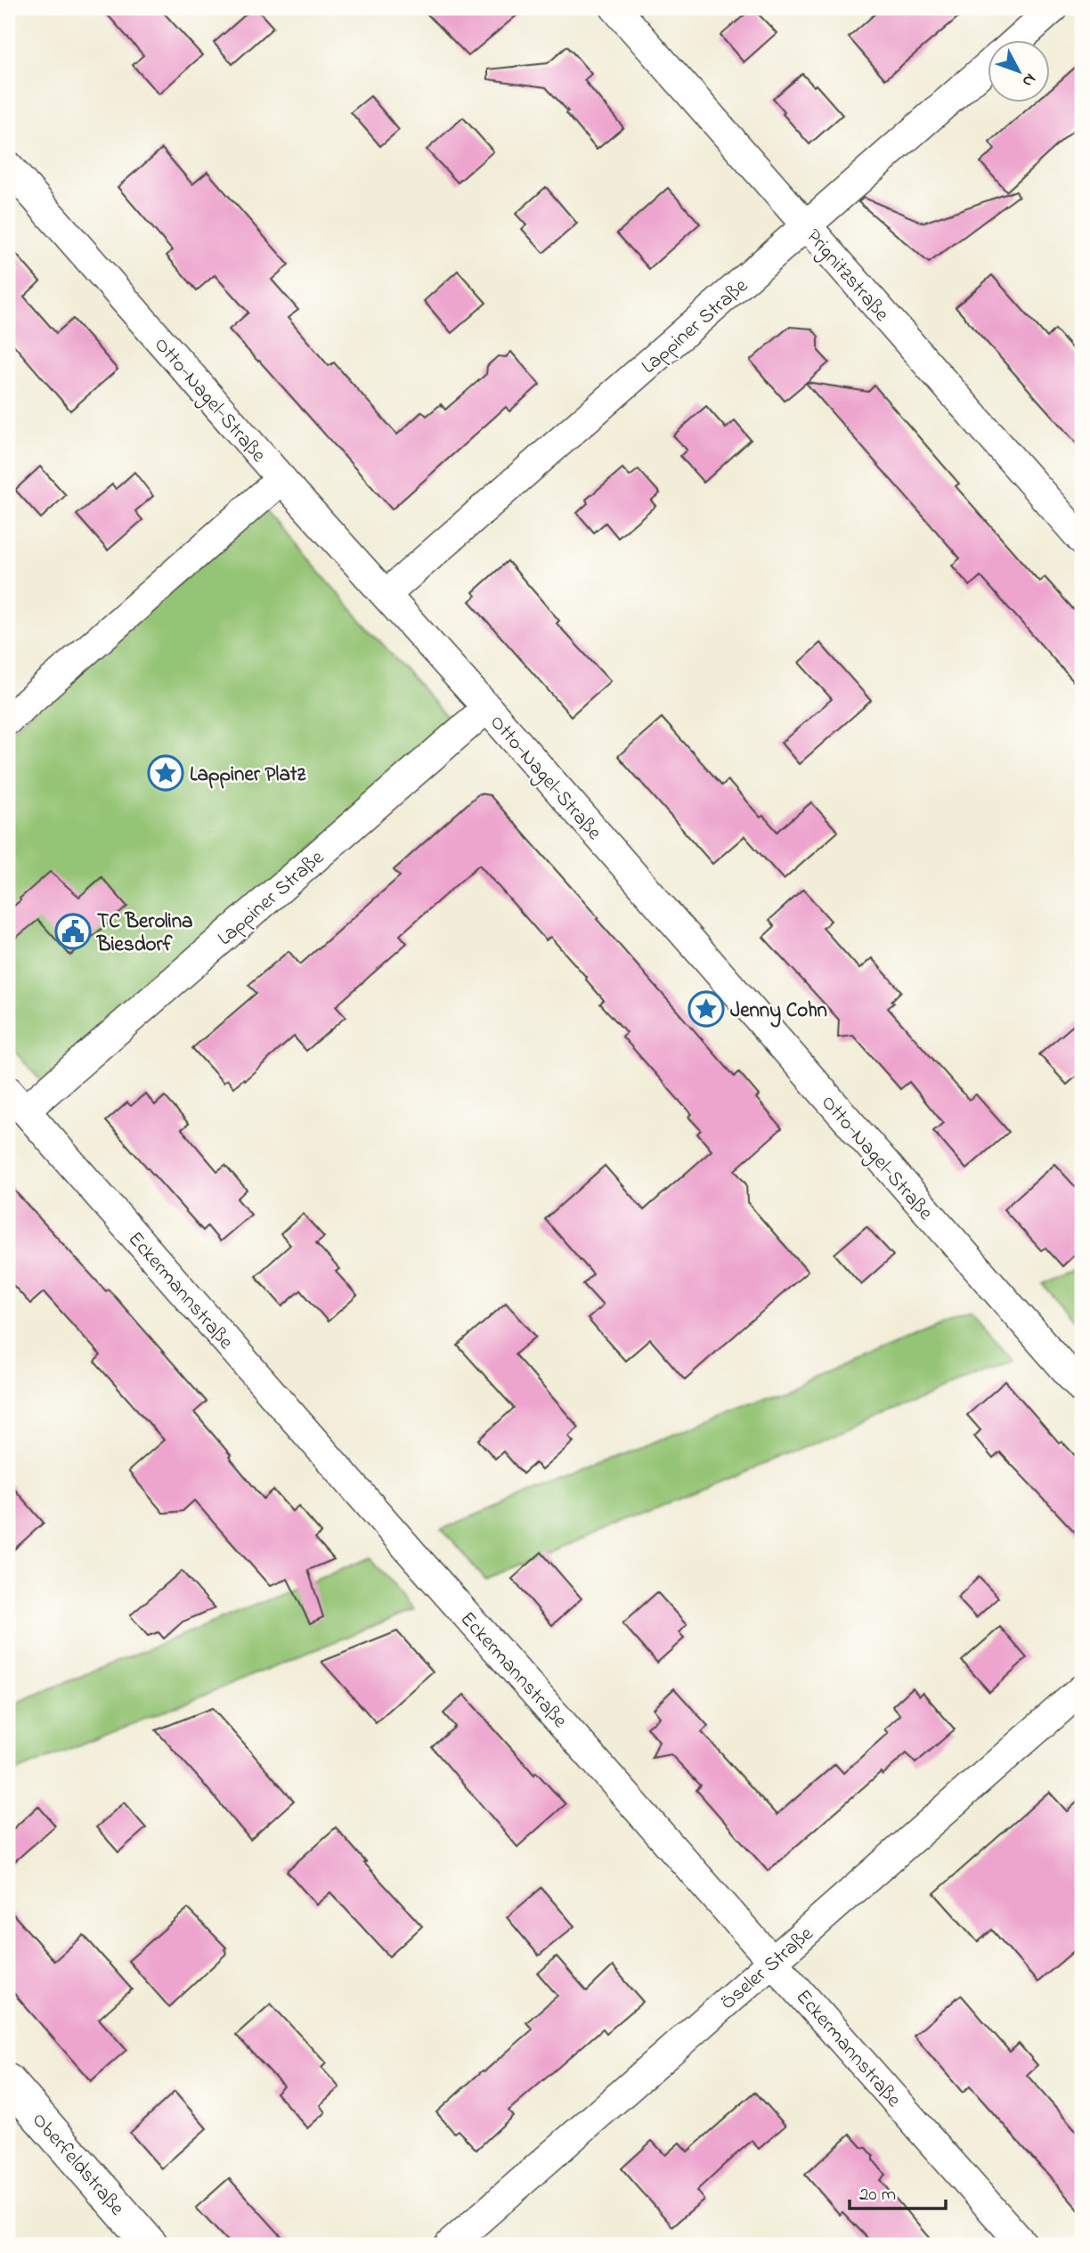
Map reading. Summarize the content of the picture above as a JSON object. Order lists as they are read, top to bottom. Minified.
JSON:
{"streets":{"street":["Prignitzstraße","Lappiner Straße","Otto-Nagel-Straße","Eckermannstraße","Öseler Straße","Oberfeldstraße"]},"crossings":[["Prignitzstraße","Lappiner Straße"],["Lappiner Straße","Otto-Nagel-Straße"],["Lappiner Straße","Eckermannstraße"],["Eckermannstraße","Öseler Straße"]],"places":{"place":["Lappiner Platz","Jenny Cohn"],"public building":["TC Berolina Biesdorf"]},"scale_bar":"20 m","north":"bottom right"}
